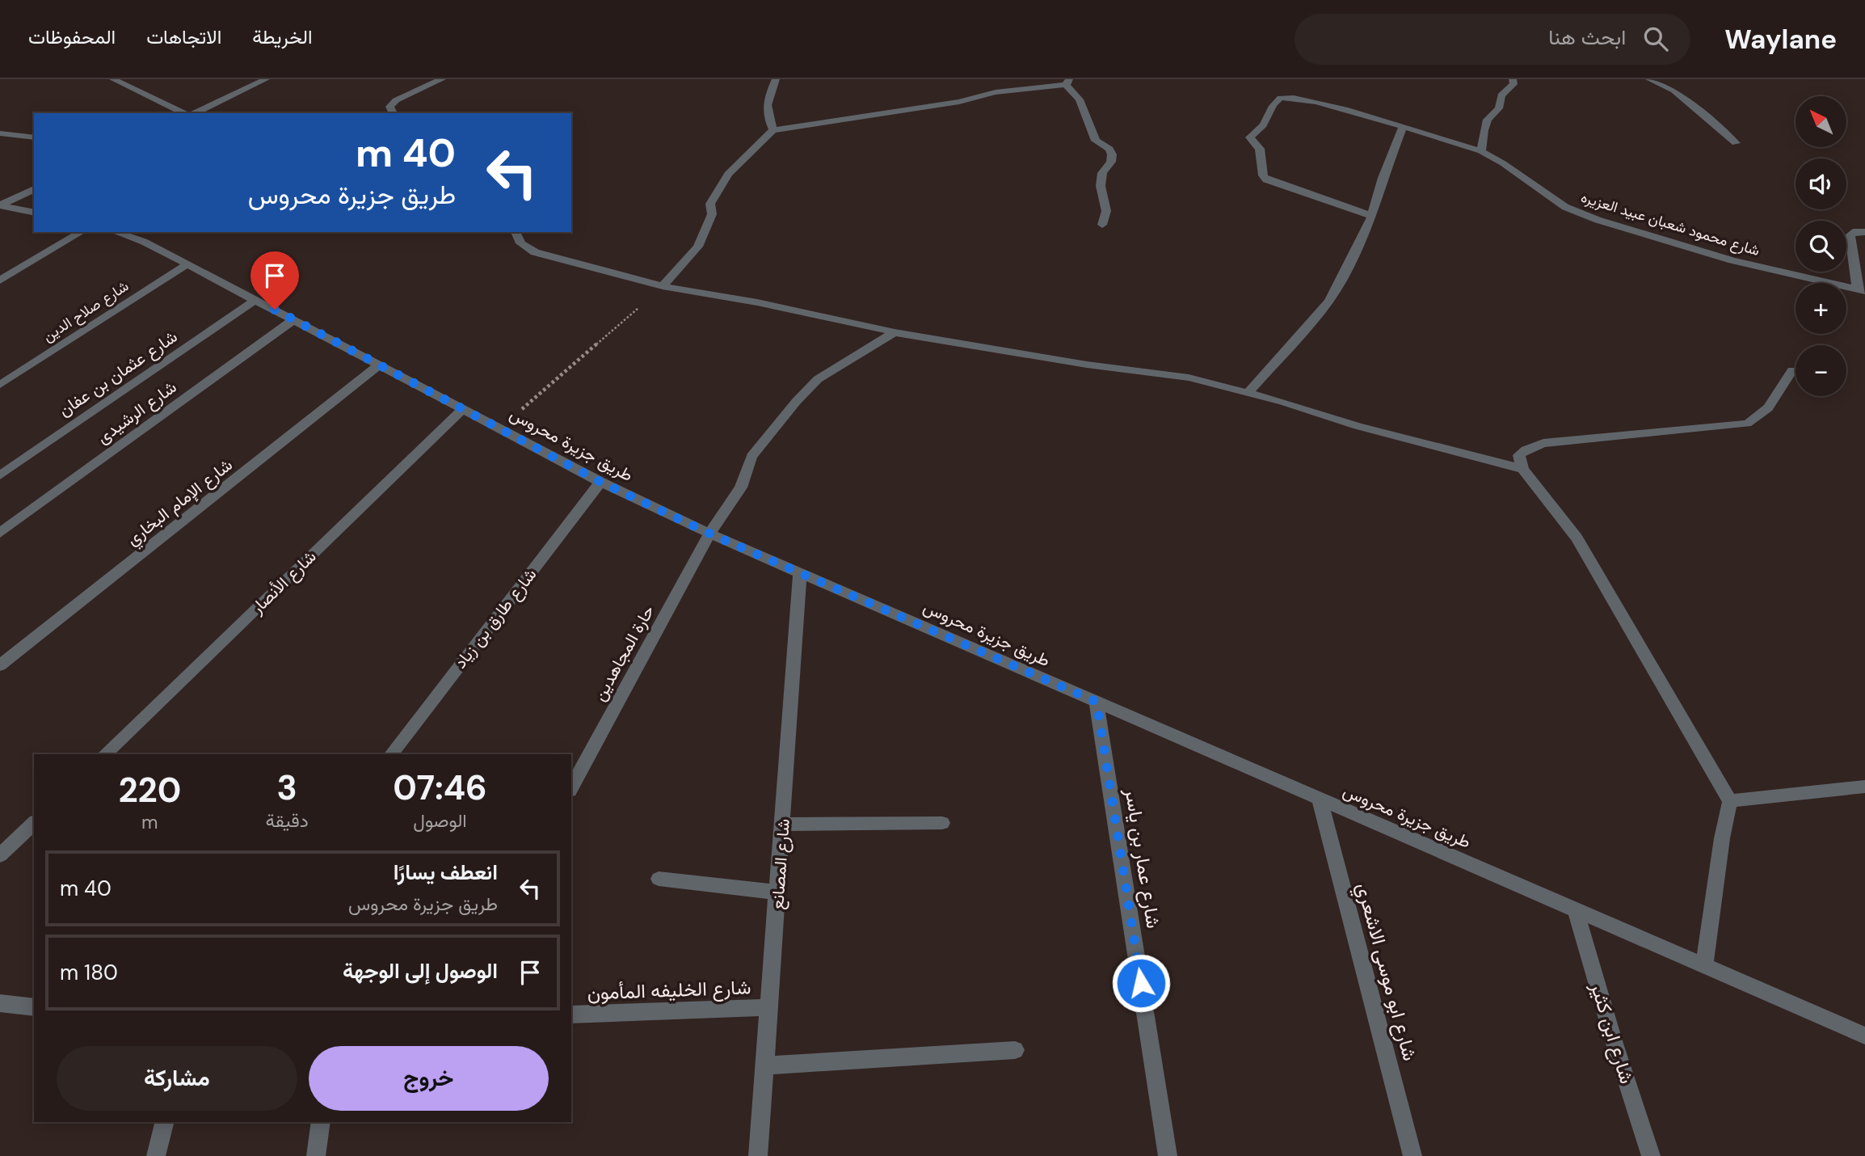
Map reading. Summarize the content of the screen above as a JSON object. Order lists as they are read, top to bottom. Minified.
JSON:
{"streets":{"street":["شارع محمود شعبان عبيد العزيره","شارع صلاح الدين","شارع عثمان بن عفان","شارع الرشيدى","طريق جزيرة محروس","شارع الإمام البخاري","شارع الأنصار","شارع طارق بن زياد","حارة المجاهدين","شارع عمار بن ياسر","شارع المصانع","شارع ابو موسى الاشعري","شارع الخليفه المأمون","شارع ابن كثير"]},"crossings":[["شارع صلاح الدين","طريق جزيرة محروس"],["شارع عثمان بن عفان","طريق جزيرة محروس"],["شارع الرشيدى","طريق جزيرة محروس"],["طريق جزيرة محروس","شارع الإمام البخاري"],["طريق جزيرة محروس","شارع الأنصار"],["طريق جزيرة محروس","شارع طارق بن زياد"],["طريق جزيرة محروس","حارة المجاهدين"],["طريق جزيرة محروس","شارع عمار بن ياسر"],["طريق جزيرة محروس","شارع المصانع"],["طريق جزيرة محروس","شارع ابو موسى الاشعري"],["طريق جزيرة محروس","شارع ابن كثير"],["شارع المصانع","شارع الخليفه المأمون"]],"north":"top left","page":{"header":"Waylane","search":"ابحث هنا","nav":["الخريطة","الاتجاهات","المحفوظات"],"map_buttons":["+","−"],"turn":["40 m","طريق جزيرة محروس"],"eta":["07:46","الوصول","3","دقيقة","220","m"],"list":[{"name":"انعطف يسارًا","note":"طريق جزيرة محروس","value":"40 m"},{"name":"الوصول إلى الوجهة","value":"180 m"}],"buttons":["خروج","مشاركة"]}}
